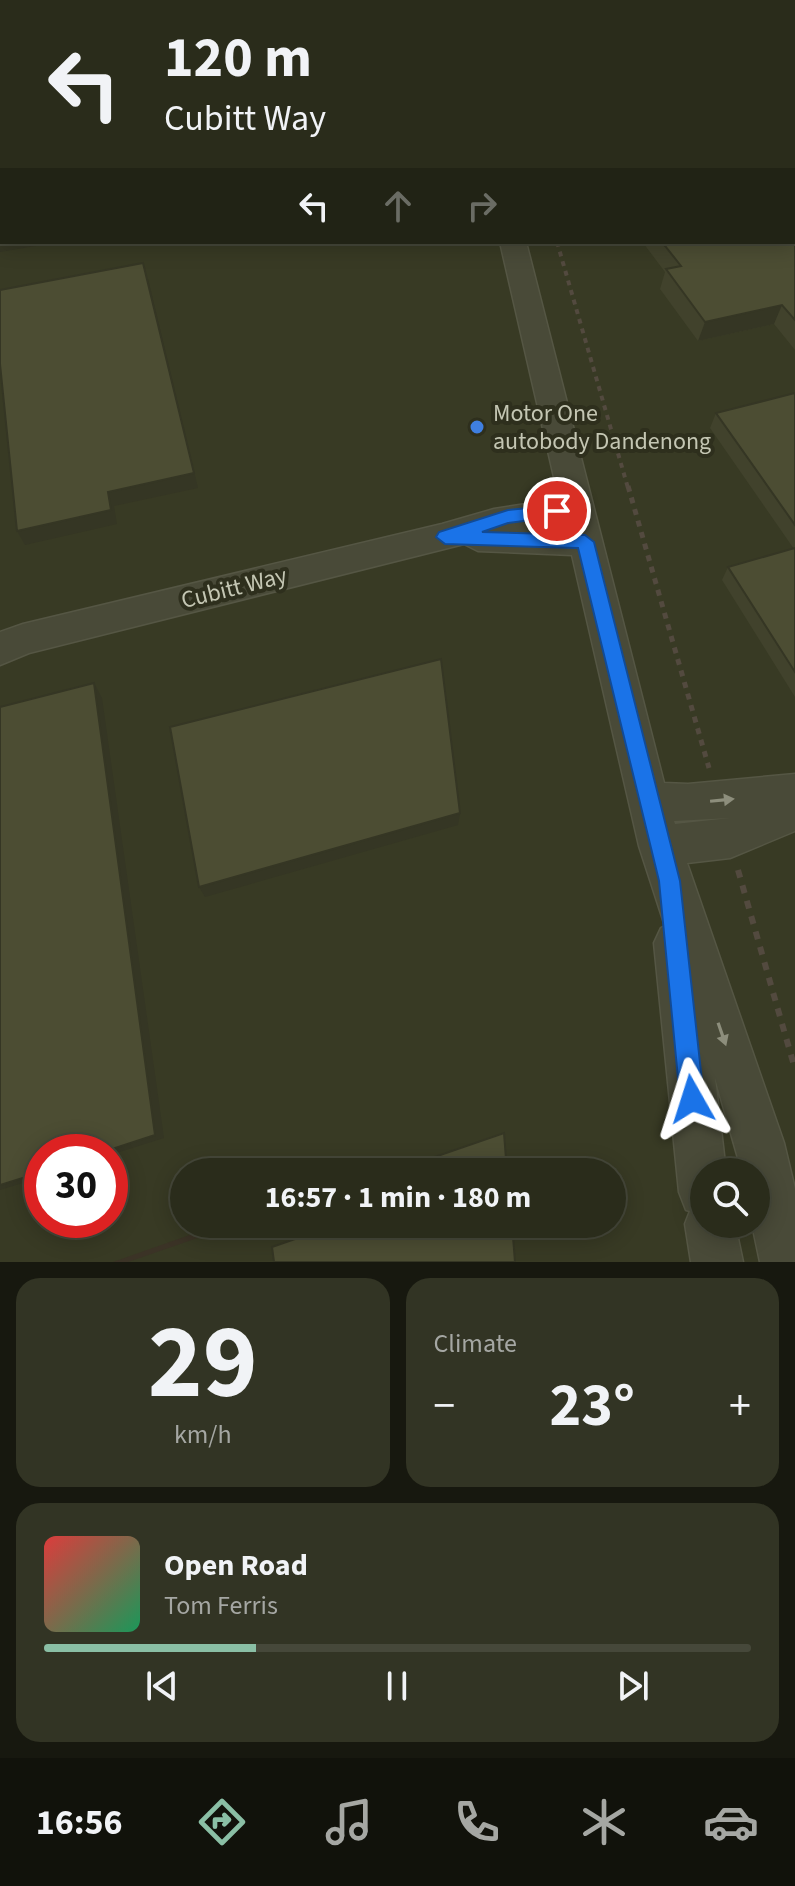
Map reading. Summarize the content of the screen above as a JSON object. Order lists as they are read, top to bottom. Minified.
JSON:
{"streets":{"street":["Cubitt Way"]},"places":["Motor One autobody Dandenong"],"page":{"turn":["120 m","Cubitt Way"],"limit":"30","trip":"16:57 · 1 min · 180 m","tile":[["29","km/h"],"Climate"],"heat":["−","23°","+"],"song":["Open Road","Tom Ferris"],"tabs":"16:56"}}
